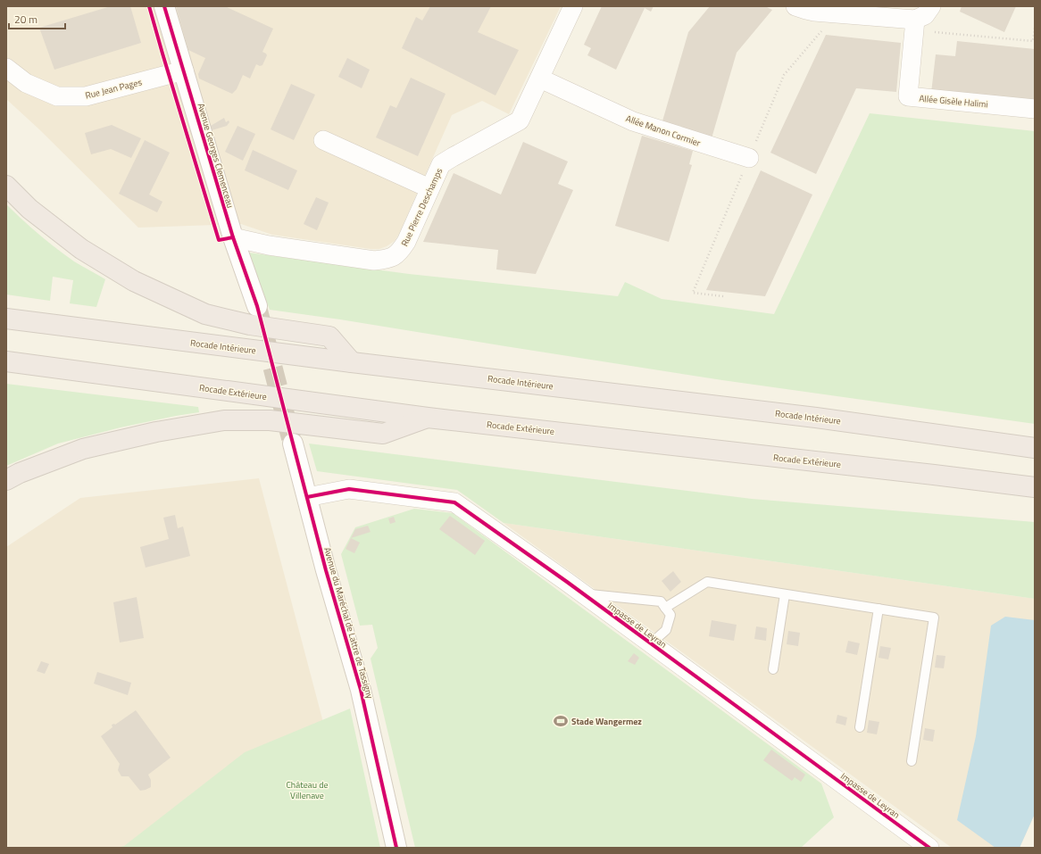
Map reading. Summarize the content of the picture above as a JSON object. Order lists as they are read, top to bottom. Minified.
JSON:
{"streets":{"highway":["Rocade Intérieure","Rocade Extérieure"],"street":["Rue Jean Pages","Allée Gisèle Halimi","Allée Manon Cormier","Avenue Georges Clemenceau","Rue Pierre Deschamps","Avenue du Maréchal de Lattre de Tassigny","Impasse de Leyran"]},"crossings":[["Rue Jean Pages","Avenue Georges Clemenceau"],["Allée Manon Cormier","Rue Pierre Deschamps"],["Avenue Georges Clemenceau","Rue Pierre Deschamps"],["Avenue du Maréchal de Lattre de Tassigny","Impasse de Leyran"]],"parks":["Château de Villenave"],"places":{"sports":["Stade Wangermez"]},"scale_bar":"20 m"}
